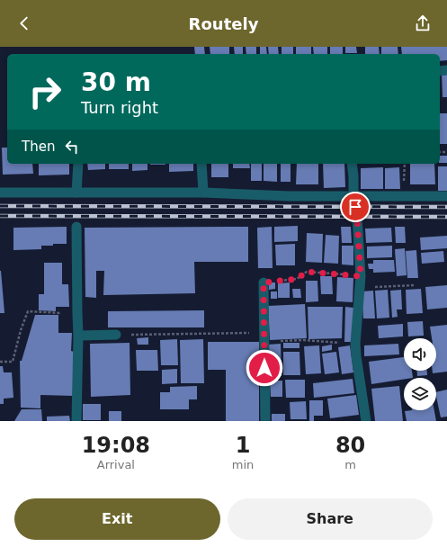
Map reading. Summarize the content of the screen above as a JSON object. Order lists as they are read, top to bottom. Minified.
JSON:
{"page":{"header":"Routely","turn":["30 m","Turn right"],"then":"Then","eta":["19:08","Arrival","1","min","80","m"],"buttons":["Exit","Share"]}}
